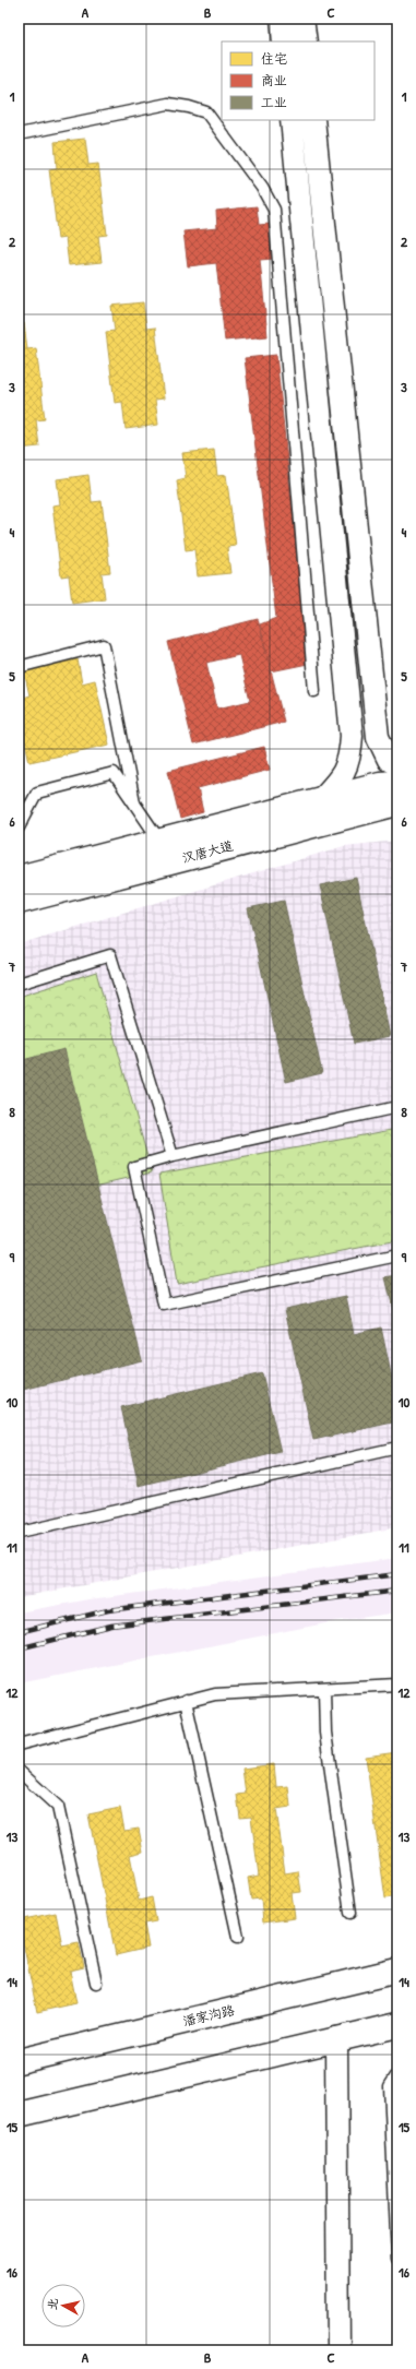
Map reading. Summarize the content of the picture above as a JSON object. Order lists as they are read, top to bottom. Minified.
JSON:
{"streets":{"main road":["汉唐大道","潘家沟路"]},"legend":["住宅","商业","工业"],"north":"left","grid":{"columns":["A","B","C"],"rows":["1","2","3","4","5","6","7","8","9","10","11","12","13","14","15","16"]}}
